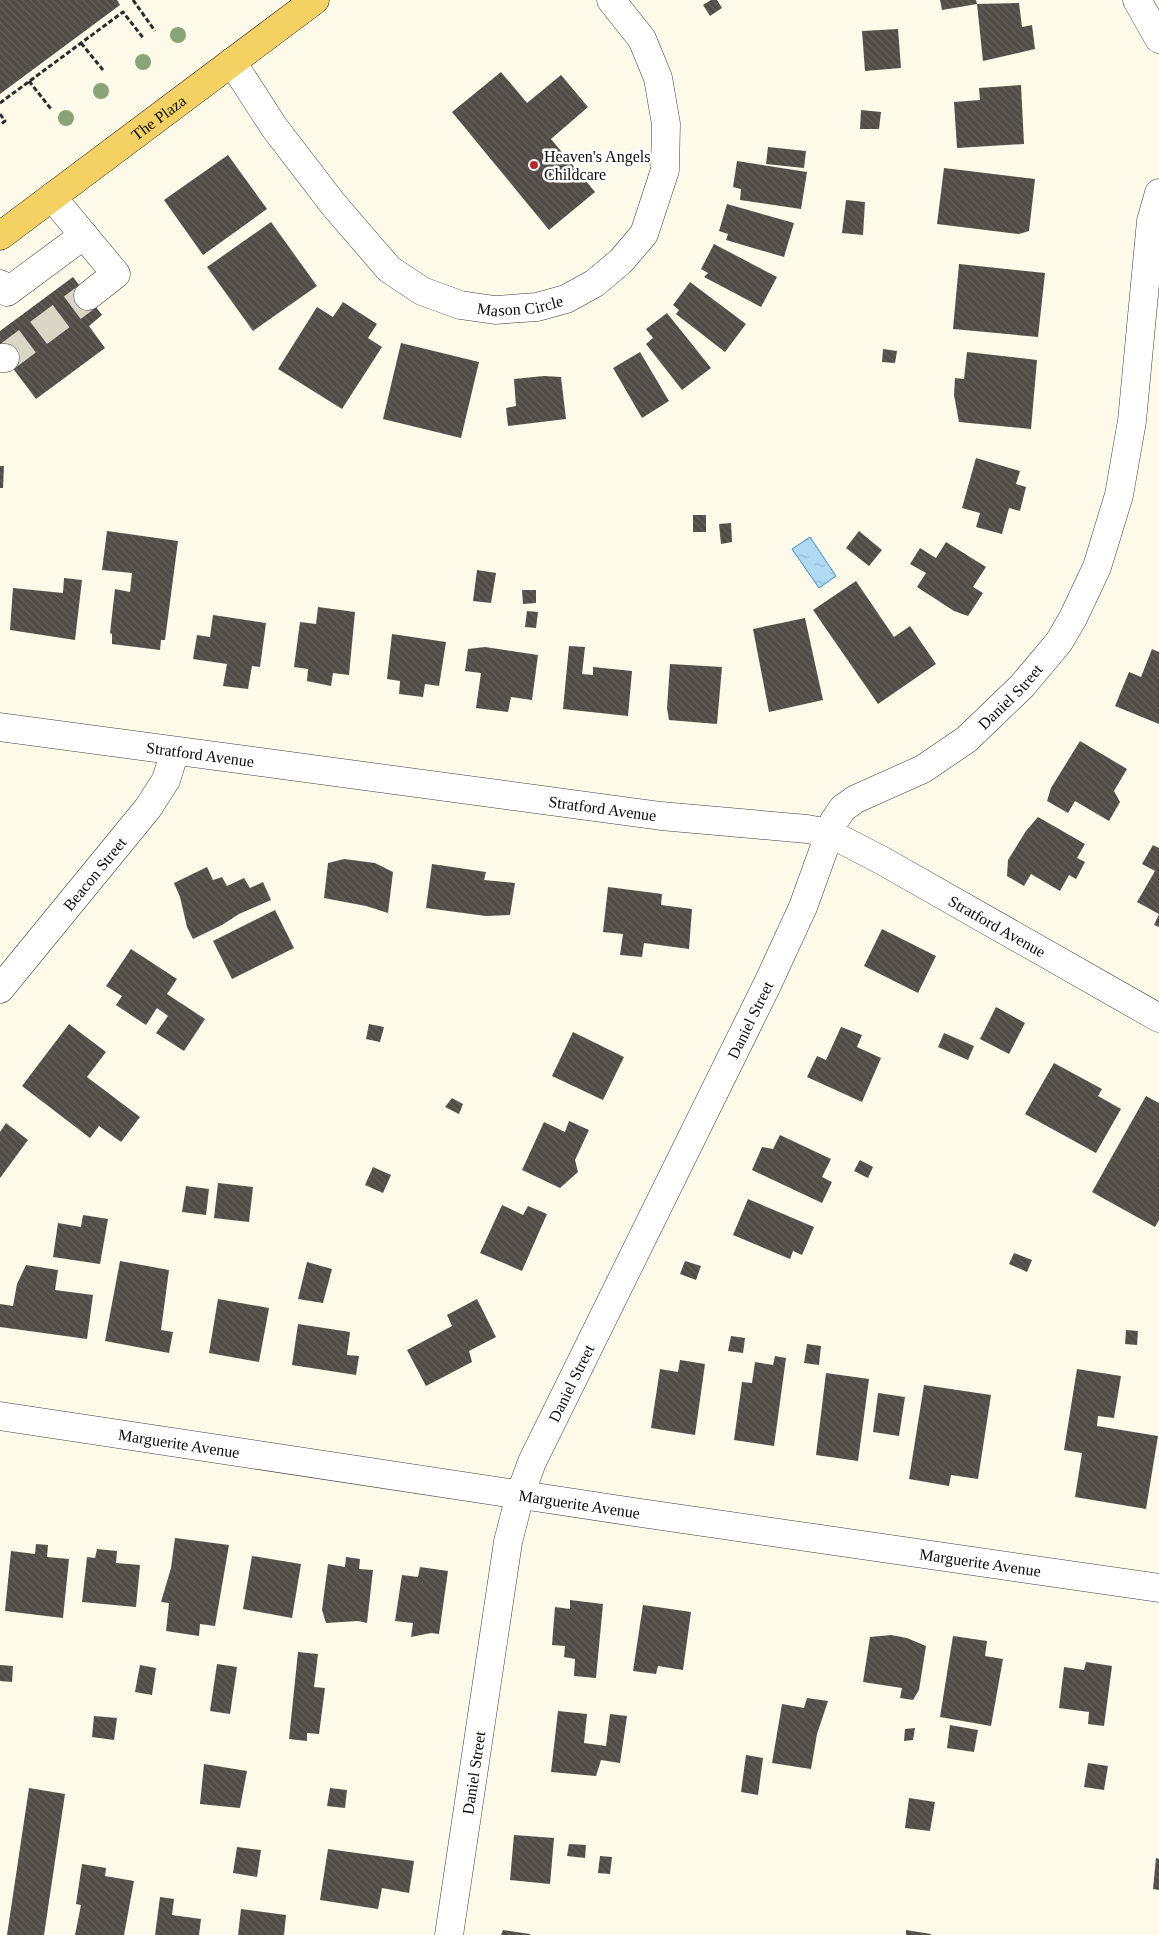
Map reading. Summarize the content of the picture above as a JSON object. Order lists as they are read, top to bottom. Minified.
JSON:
{"streets":{"main road":["The Plaza"],"street":["Mason Circle","Daniel Street","Stratford Avenue","Beacon Street","Marguerite Avenue"]},"crossings":[["The Plaza","Mason Circle"],["Daniel Street","Stratford Avenue"],["Daniel Street","Marguerite Avenue"],["Stratford Avenue","Beacon Street"]],"places":["Heaven's Angels Childcare"]}
